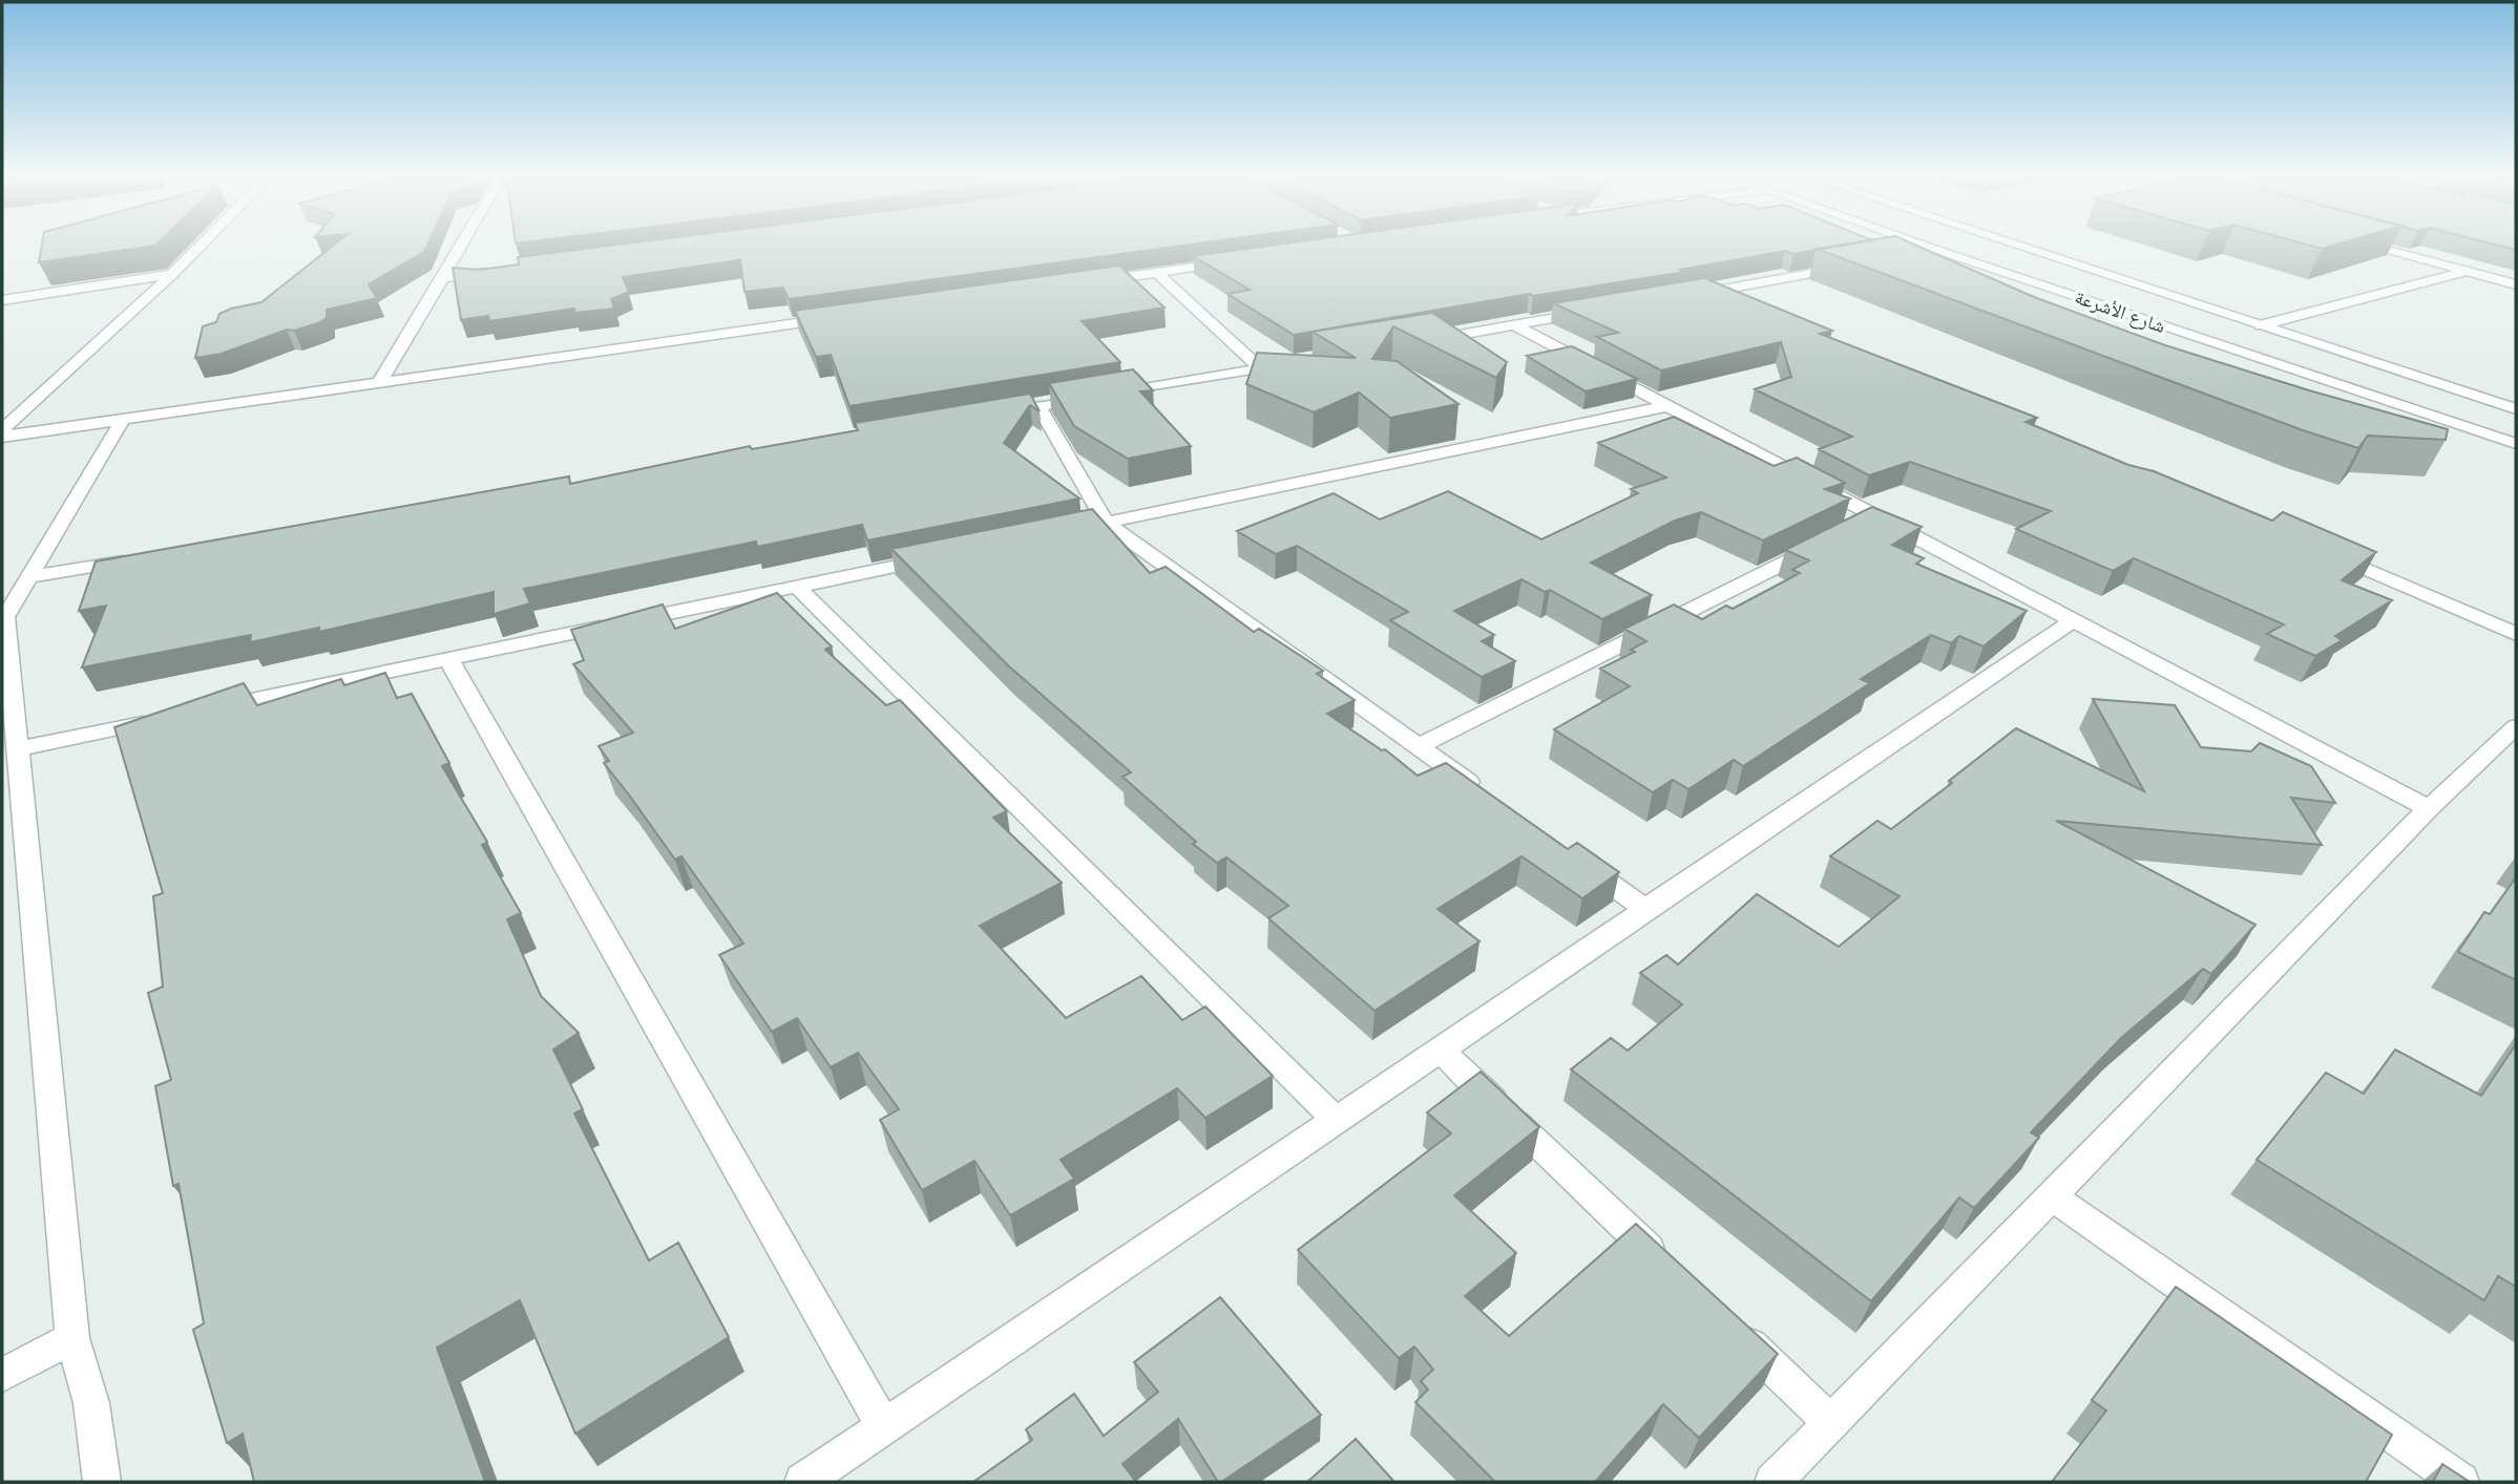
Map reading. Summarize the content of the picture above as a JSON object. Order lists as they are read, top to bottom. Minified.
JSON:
{"streets":{"street":["شارع الأشرعة"]}}
